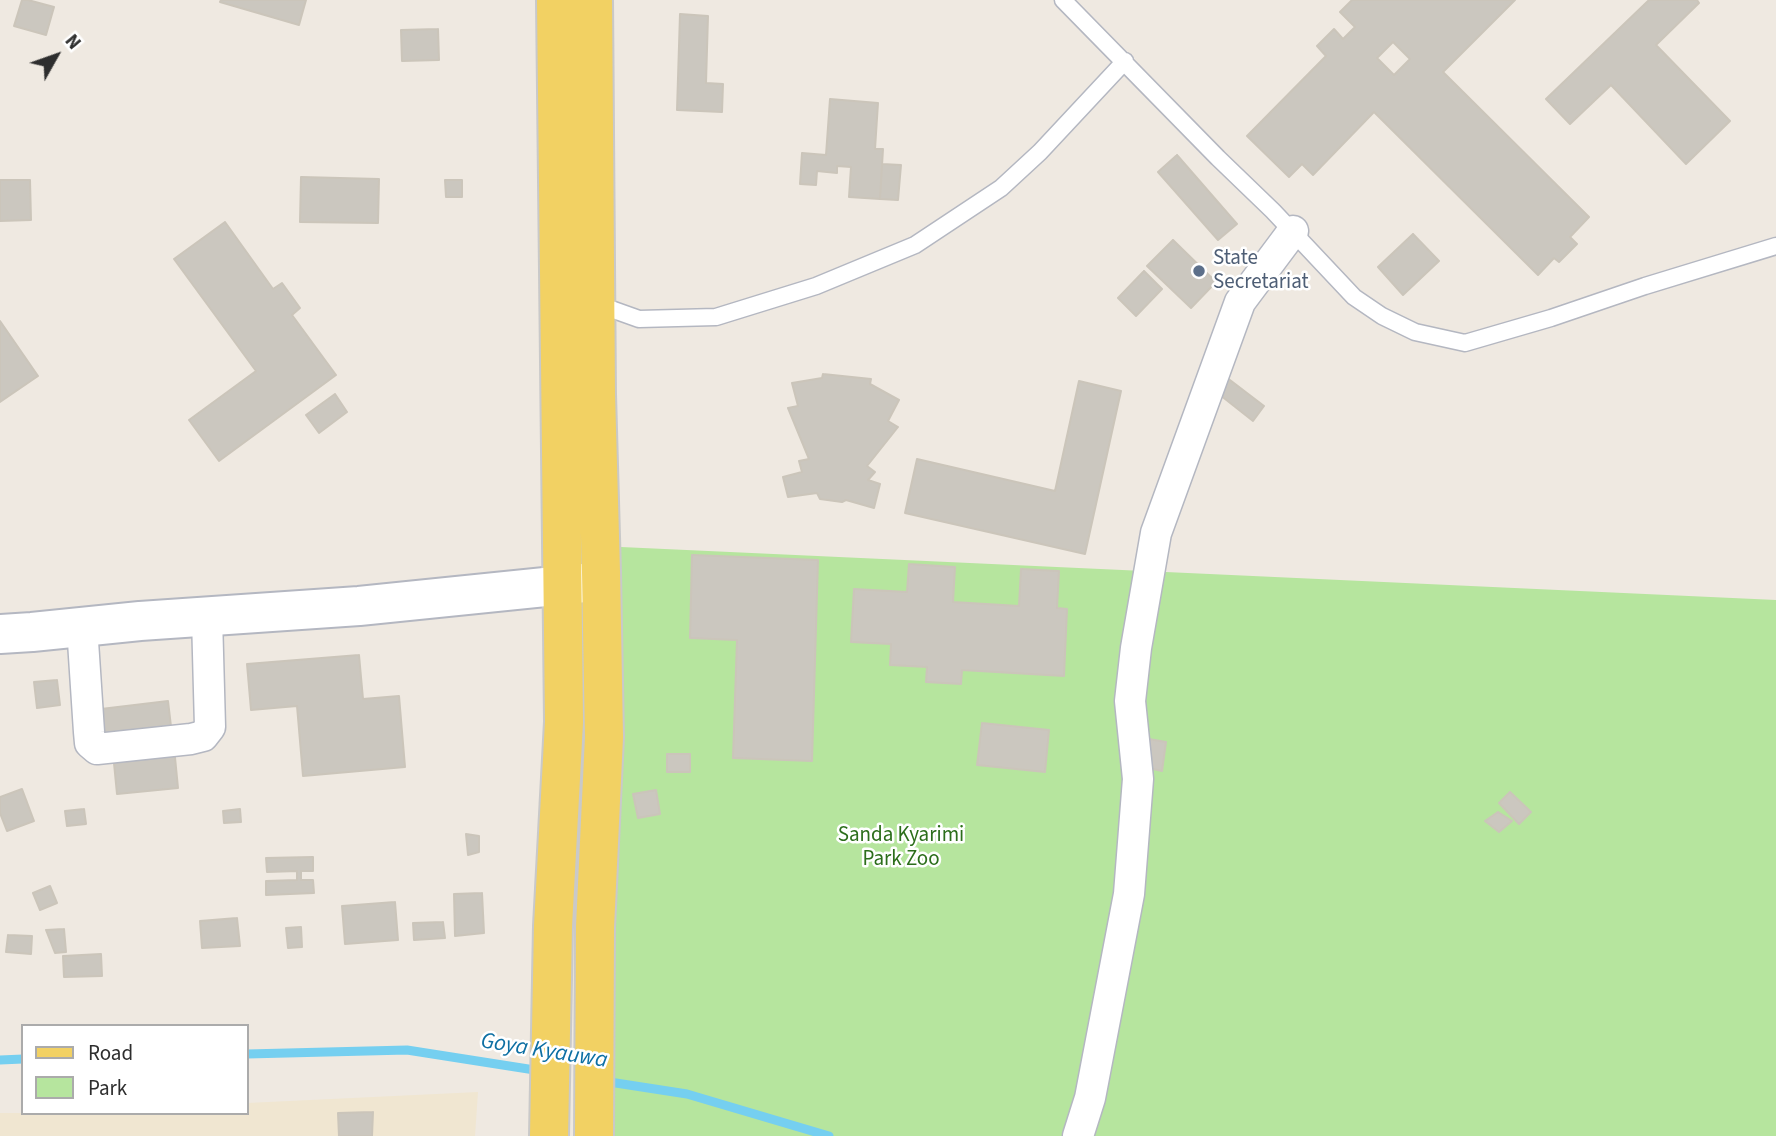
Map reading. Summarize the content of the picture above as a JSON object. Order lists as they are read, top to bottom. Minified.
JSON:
{"water":["Goya Kyauwa"],"parks":["Sanda Kyarimi Park Zoo"],"places":["State Secretariat"],"legend":["Road","Park"],"north":"top right"}
